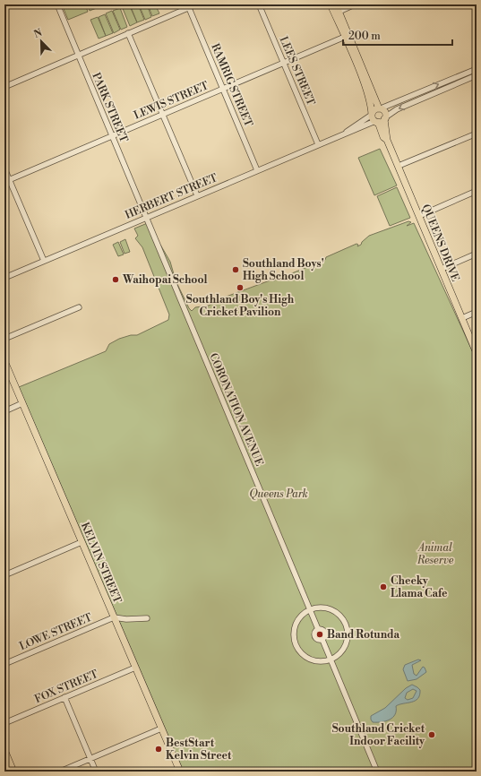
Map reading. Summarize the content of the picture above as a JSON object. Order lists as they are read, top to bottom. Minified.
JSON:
{"streets":{"main road":["HERBERT STREET","QUEENS DRIVE","KELVIN STREET"],"street":["LEES STREET","RAMRIG STREET","LEWIS STREET","PARK STREET","CORONATION AVENUE","LOWE STREET","FOX STREET"]},"crossings":[["LEES STREET","LEWIS STREET"],["LEES STREET","HERBERT STREET"],["RAMRIG STREET","LEWIS STREET"],["RAMRIG STREET","HERBERT STREET"],["LEWIS STREET","PARK STREET"],["PARK STREET","HERBERT STREET"],["PARK STREET","CORONATION AVENUE"],["HERBERT STREET","QUEENS DRIVE"],["HERBERT STREET","CORONATION AVENUE"],["KELVIN STREET","LOWE STREET"],["KELVIN STREET","FOX STREET"]],"parks":["Queens Park","Animal Reserve"],"places":["Southland Boys' High School","Waihopai School","Southland Boy's High Cricket Pavilion","Cheeky Llama Cafe","Band Rotunda","Southland Cricket Indoor Facility","BestStart Kelvin Street"],"scale_bar":"200 m","north":"top left"}
